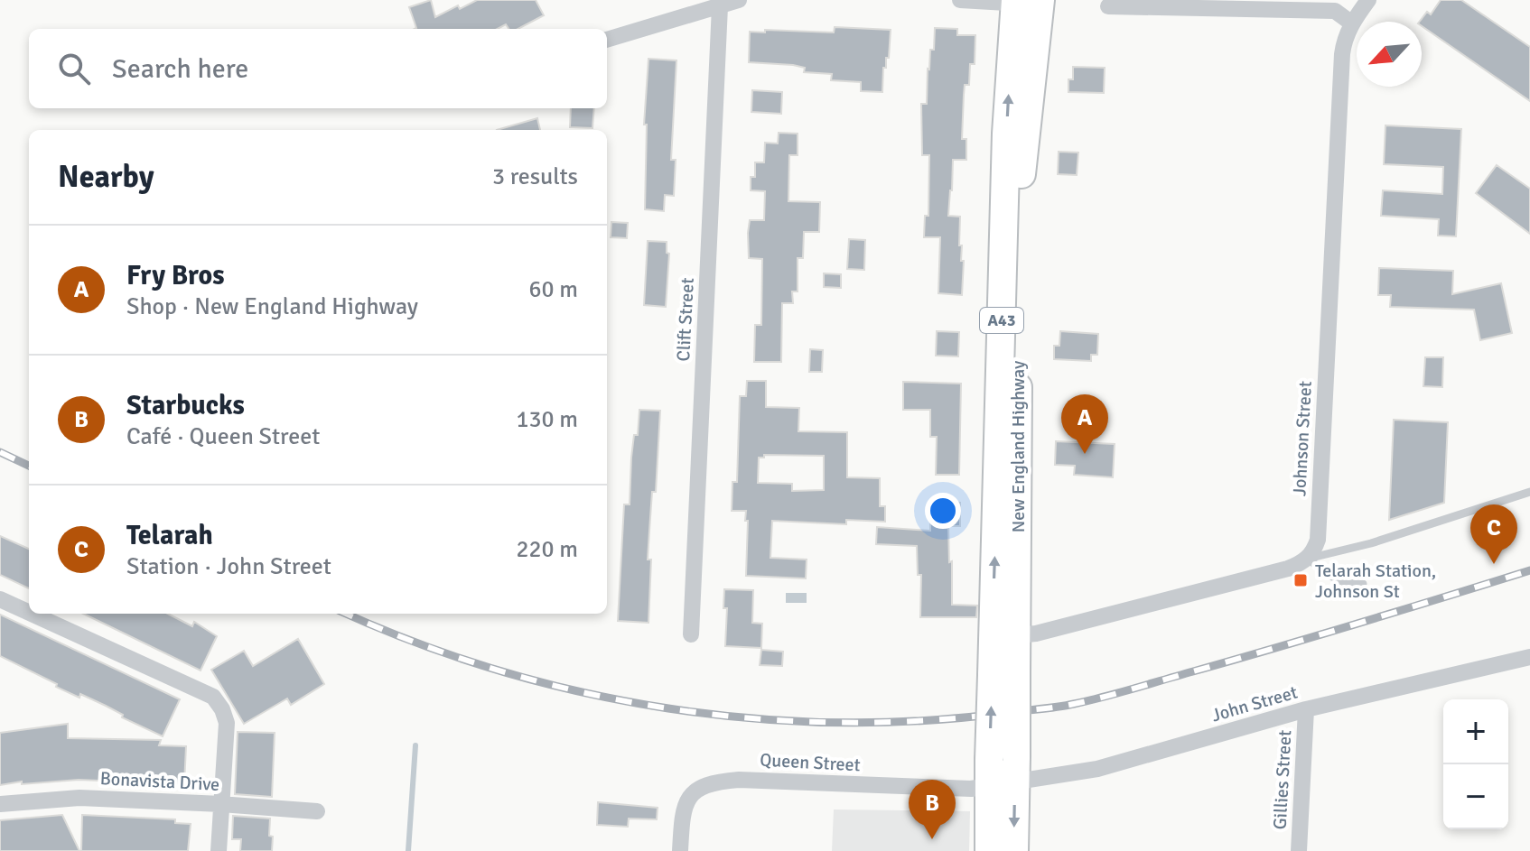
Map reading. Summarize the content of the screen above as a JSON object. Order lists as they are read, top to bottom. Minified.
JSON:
{"streets":{"highway":["A43","New England Highway"],"street":["Clift Street","Johnson Street","John Street","Queen Street","Gillies Street","Bonavista Drive"]},"crossings":[["New England Highway","John Street"],["New England Highway","Queen Street"],["John Street","Queen Street"],["John Street","Gillies Street"]],"places":{"transit":["Telarah Station, Johnson St"]},"north":"bottom left","page":{"search":"Search here","heading":["Nearby","3 results"],"list":[{"mark":"A","name":"Fry Bros","note":"Shop · New England Highway","value":"60 m"},{"mark":"B","name":"Starbucks","note":"Café · Queen Street","value":"130 m"},{"mark":"C","name":"Telarah","note":"Station · John Street","value":"220 m"}],"pins":["A","C","B"],"map_buttons":["+","−"]}}
